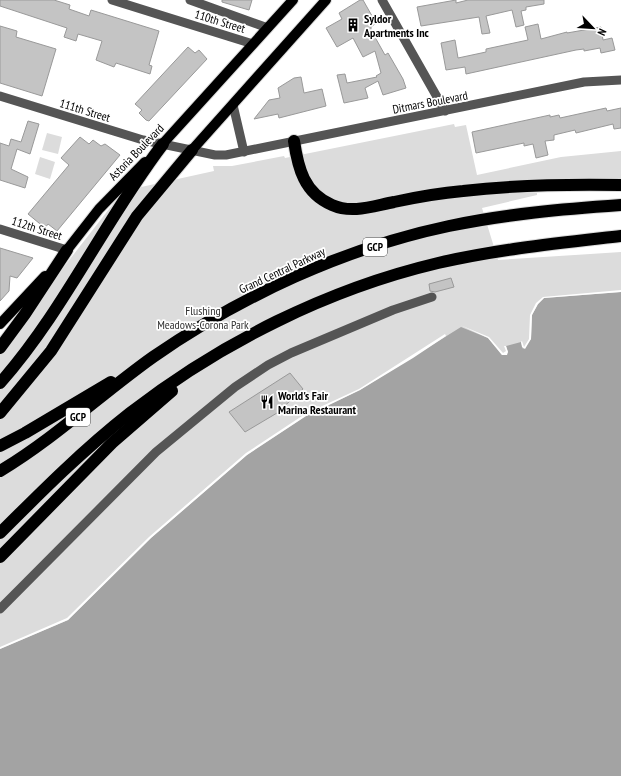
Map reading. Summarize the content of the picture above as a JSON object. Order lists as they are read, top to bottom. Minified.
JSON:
{"streets":{"highway":["GCP","Grand Central Parkway"],"main road":["Astoria Boulevard"],"street":["110th Street","Ditmars Boulevard","111th Street","112th Street"]},"crossings":[["110th Street","Astoria Boulevard"],["Ditmars Boulevard","111th Street"],["Ditmars Boulevard","Astoria Boulevard"],["111th Street","Astoria Boulevard"],["Astoria Boulevard","112th Street"]],"parks":["Flushing Meadows-Corona Park"],"places":{"building":["Syldor Apartments Inc"],"restaurant":["World's Fair Marina Restaurant"]},"north":"bottom right"}
